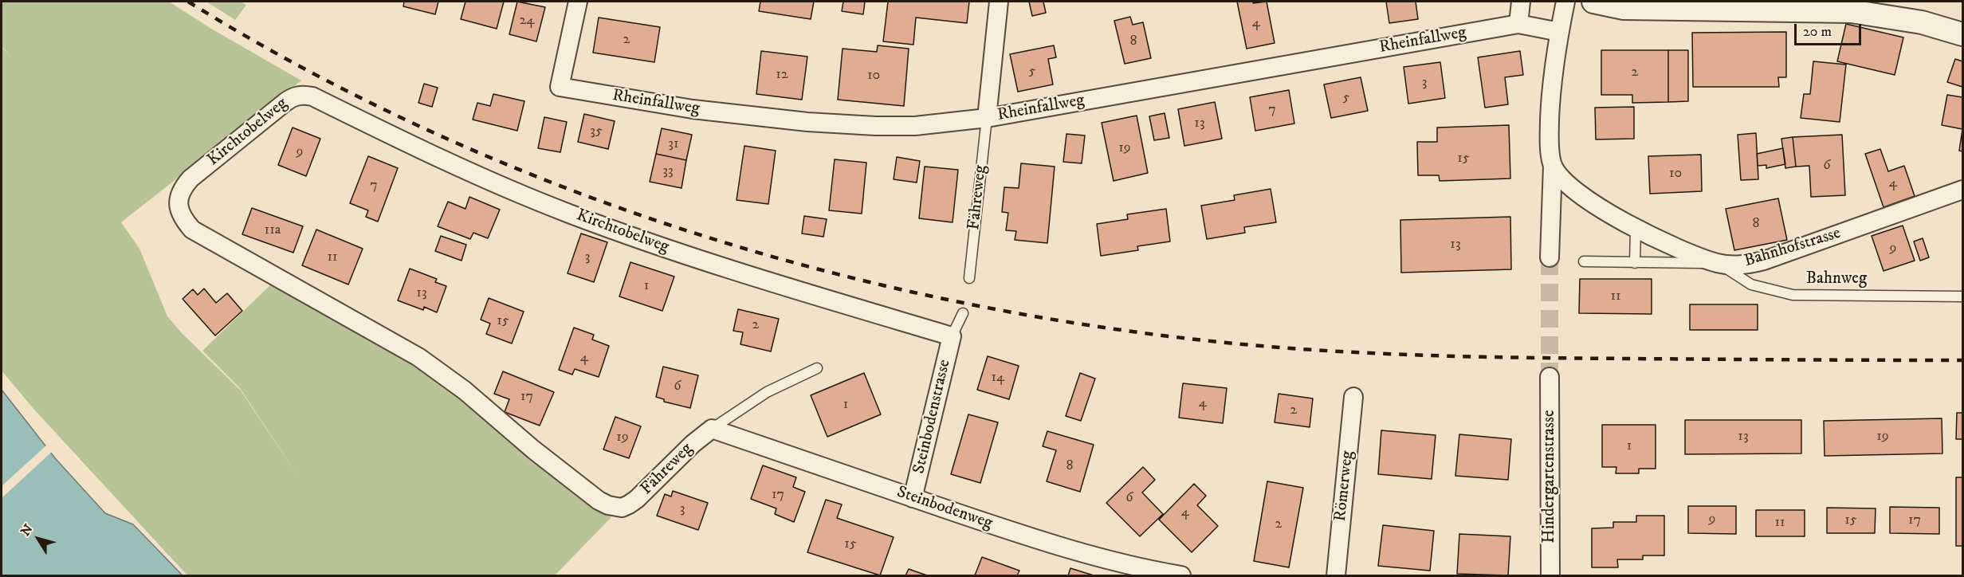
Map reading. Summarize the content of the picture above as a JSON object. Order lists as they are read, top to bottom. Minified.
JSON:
{"streets":{"street":["Rheinfallweg","Kirchtobelweg","Fähreweg","Bahnhofstrasse","Steinbodenstrasse","Hindergartenstrasse","Römerweg","Steinbodenweg"],"lane":["Bahnweg"]},"crossings":[["Rheinfallweg","Fähreweg"],["Kirchtobelweg","Fähreweg"],["Kirchtobelweg","Steinbodenstrasse"],["Fähreweg","Steinbodenweg"],["Bahnhofstrasse","Bahnweg"],["Steinbodenstrasse","Steinbodenweg"]],"house_numbers":["24","4","2","8","5","2","12","10","3","5","7","13","35","31","19","9","15","6","33","10","4","7","8","11a","13","9","11","3","1","13","11","15","2","4","14","6","17","4","1","2","13","19","19","1","8","17","6","3","4","9","15","17","11","2","15"],"scale_bar":"20 m","north":"top left"}
